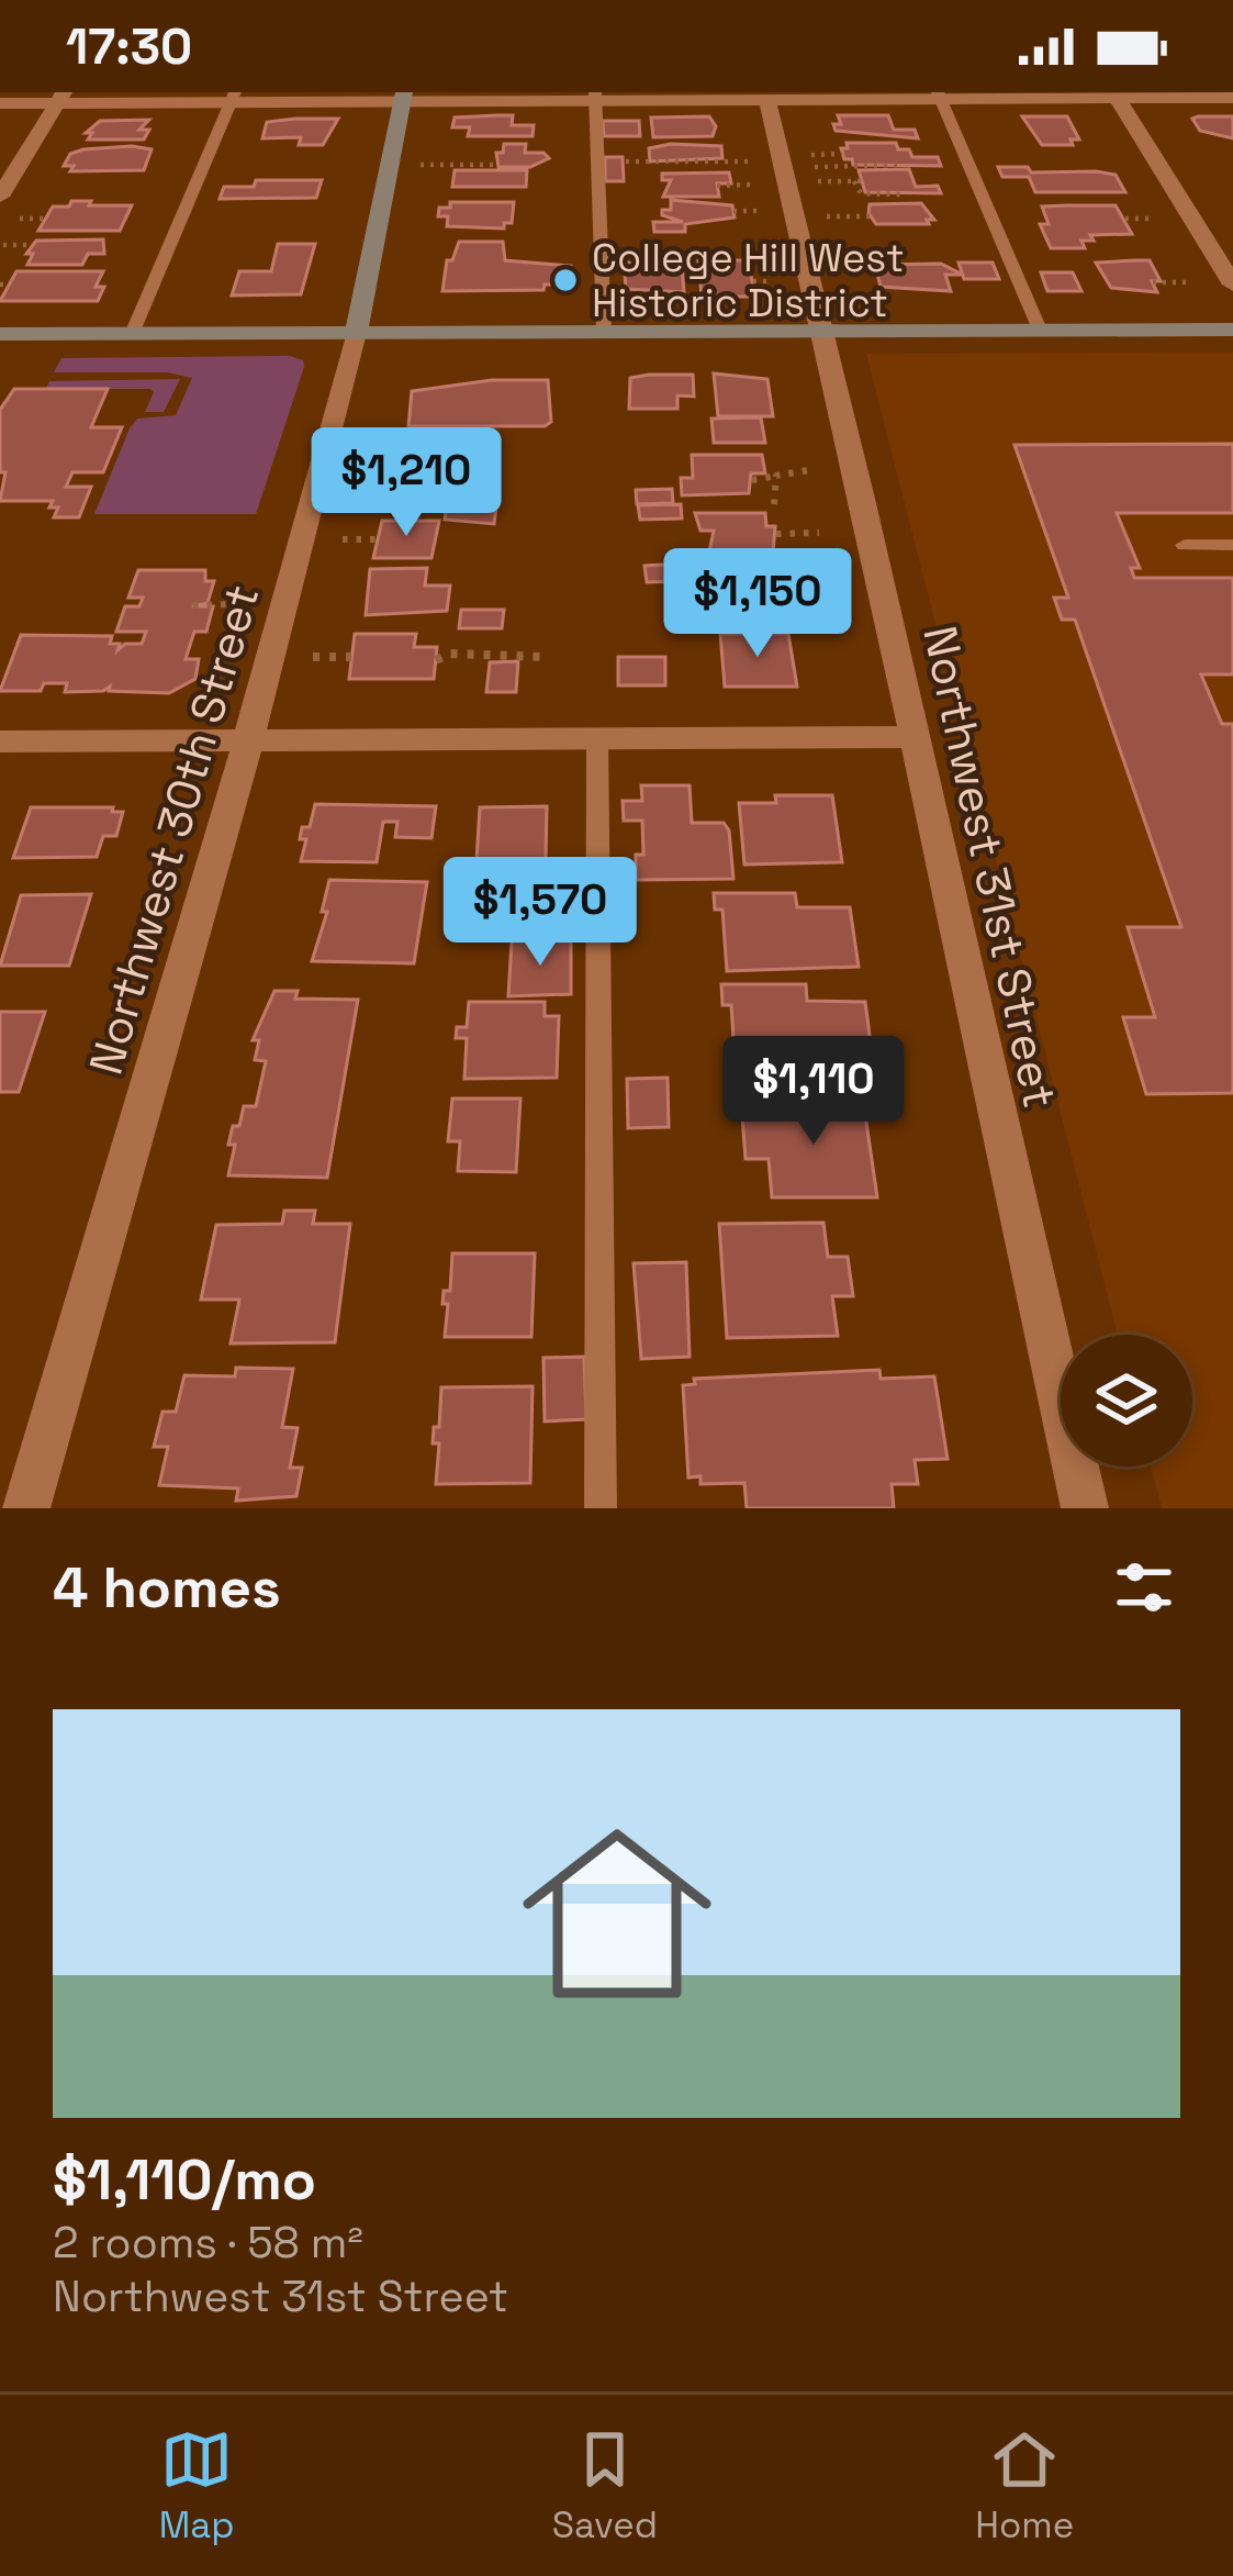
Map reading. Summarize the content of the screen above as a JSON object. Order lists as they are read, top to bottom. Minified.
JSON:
{"streets":{"main road":["Northwest 30th Street"],"street":["Northwest 31st Street"]},"places":["College Hill West Historic District"],"page":{"status":"17:30","price":["$1,210","$1,150","$1,570","$1,110"],"heading":"4 homes","list":[{"name":"$1,110/mo","note":"2 rooms · 58 m² · Northwest 31st Street"}],"tabs":["Map","Saved","Home"]}}
